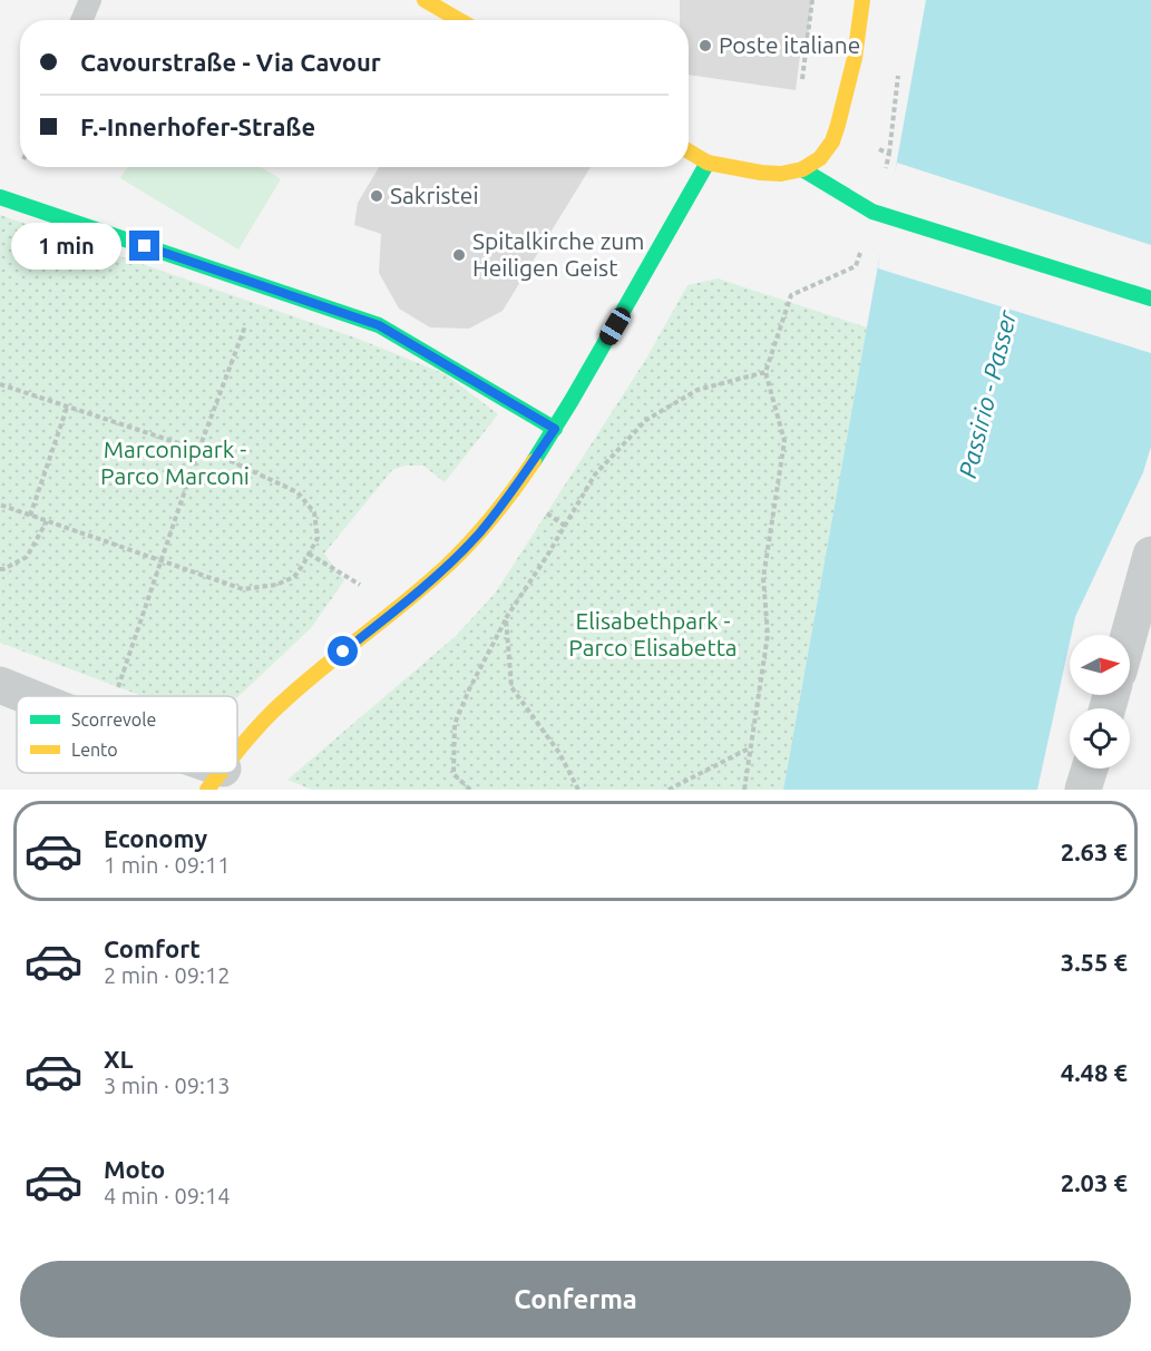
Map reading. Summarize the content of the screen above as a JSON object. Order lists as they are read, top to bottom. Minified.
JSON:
{"water":["Passirio - Passer"],"parks":["Marconipark - Parco Marconi","Elisabethpark - Parco Elisabetta"],"places":["Poste italiane","Sakristei","Spitalkirche zum Heiligen Geist"],"legend":["Scorrevole","Lento"],"north":"right","page":{"banner":["Cavourstraße - Via Cavour","F.-Innerhofer-Straße"],"bubble":"1 min","list":[{"name":"Economy","note":"1 min · 09:11","value":"2.63 €"},{"name":"Comfort","note":"2 min · 09:12","value":"3.55 €"},{"name":"XL","note":"3 min · 09:13","value":"4.48 €"},{"name":"Moto","note":"4 min · 09:14","value":"2.03 €"}],"buttons":"Conferma"}}
